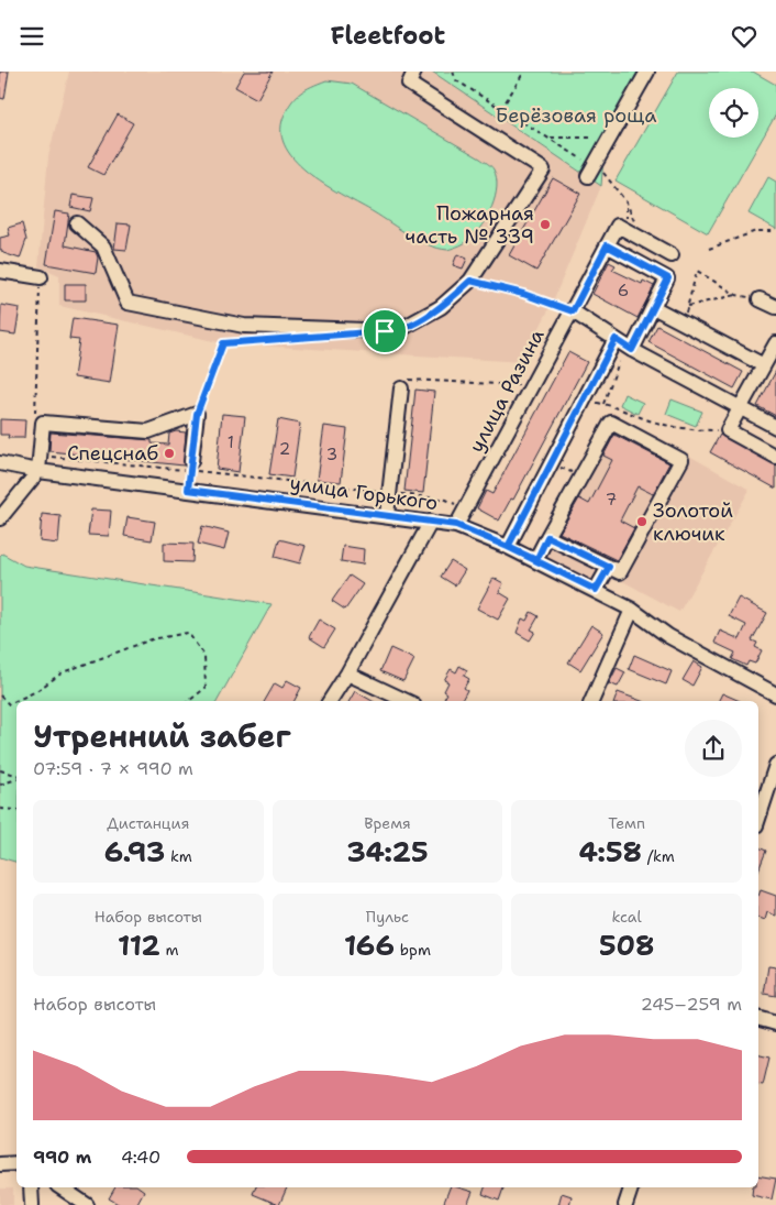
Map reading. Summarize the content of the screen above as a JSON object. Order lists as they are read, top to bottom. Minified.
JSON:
{"streets":{"street":["улица Разина","улица Горького"]},"crossings":[["улица Разина","улица Горького"]],"parks":["Берёзовая роща"],"places":["Пожарная часть № 339","Спецснаб","Золотой ключик"],"house_numbers":["6","1","2","3","7"],"page":{"header":"Fleetfoot","heading":["Утренний забег","07:59 · 7 × 990 m"],"stats":[["Дистанция","6.93 km"],["Время","34:25"],["Темп","4:58 /km"],["Набор высоты","112 m"],["Пульс","166 bpm"],["kcal","508"]],"chart":["Набор высоты","245–259 m"],"list":[{"name":"990 m","note":"4:40"}]}}
